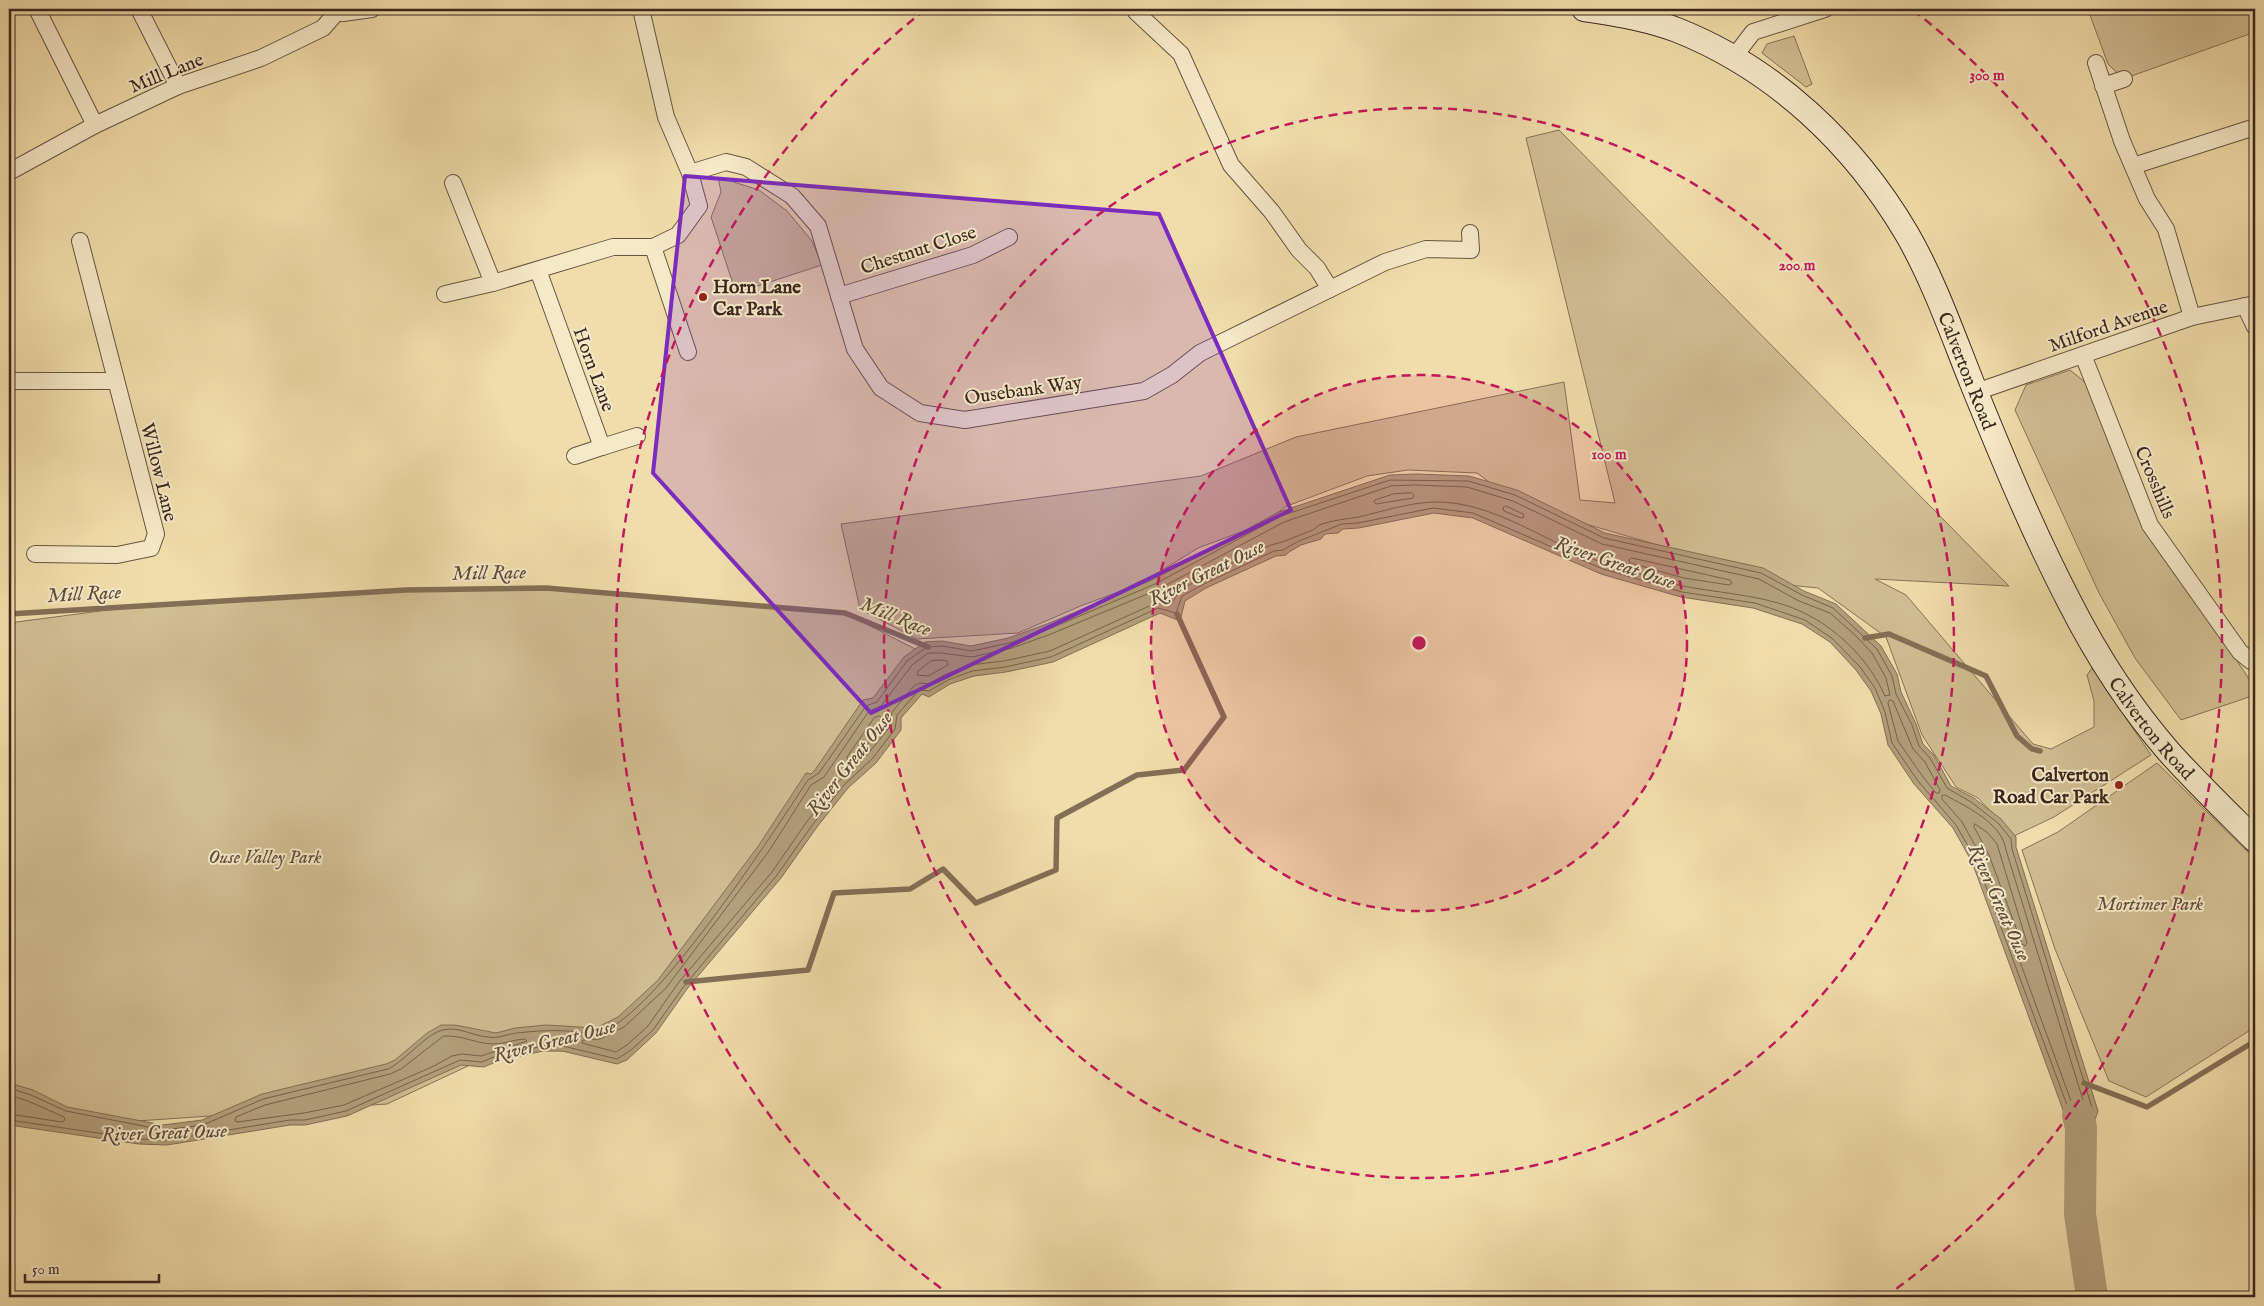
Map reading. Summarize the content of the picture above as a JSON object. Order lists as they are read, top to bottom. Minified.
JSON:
{"streets":{"street":["Mill Lane","Chestnut Close","Milford Avenue","Horn Lane","Calverton Road","Ousebank Way","Willow Lane","Crosshills"]},"crossings":[["Chestnut Close","Ousebank Way"],["Milford Avenue","Calverton Road"],["Milford Avenue","Crosshills"]],"water":["River Great Ouse","Mill Race"],"parks":["Ouse Valley Park","Mortimer Park"],"places":["Horn Lane Car Park","Calverton Road Car Park"],"scale_bar":"50 m","rings":["300 m","200 m","100 m"]}
